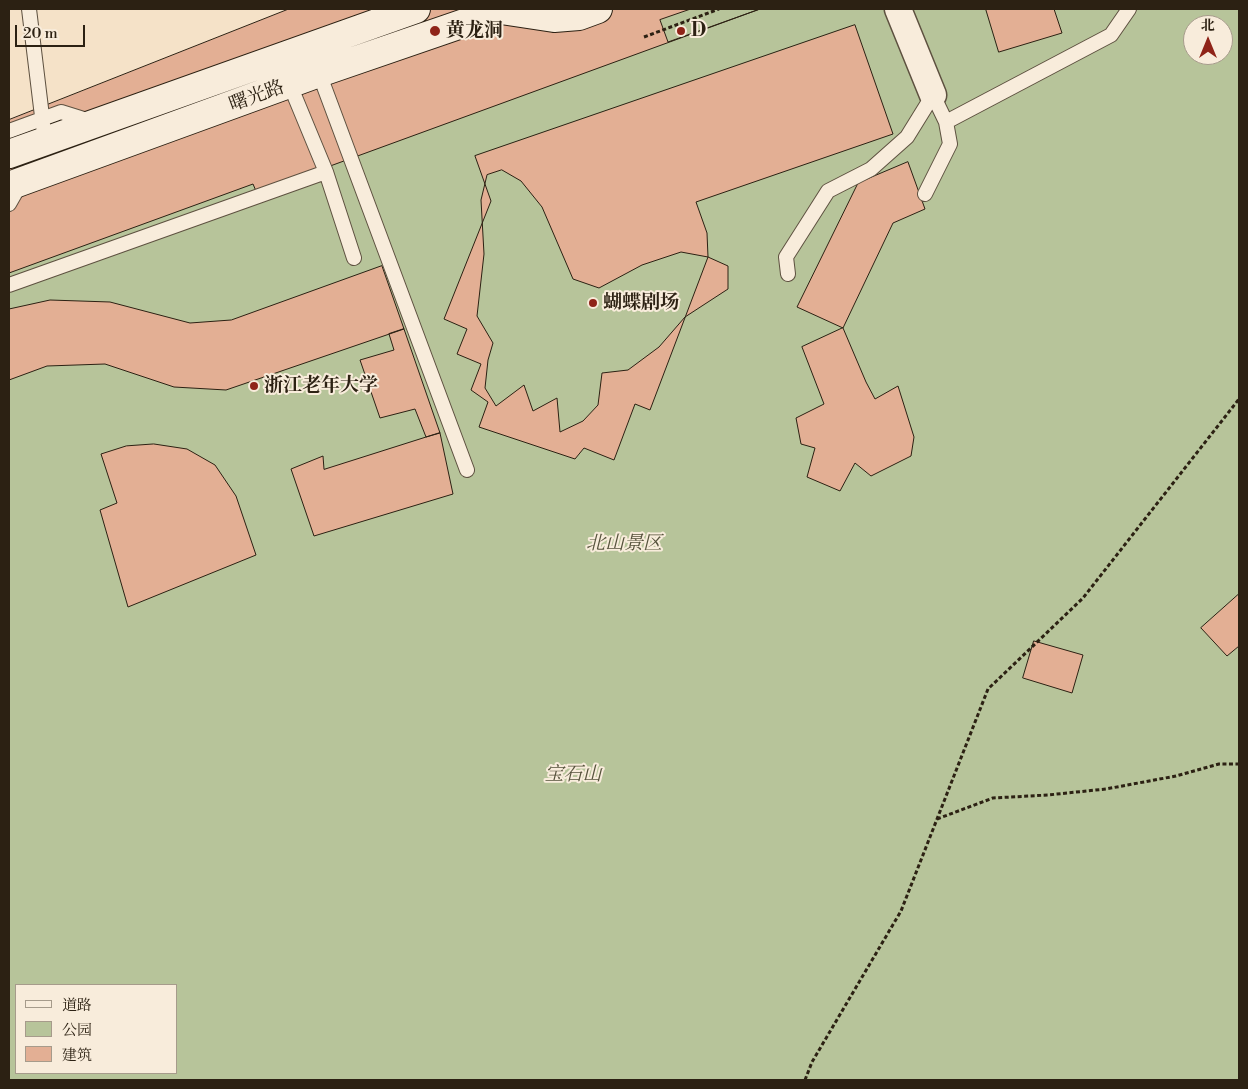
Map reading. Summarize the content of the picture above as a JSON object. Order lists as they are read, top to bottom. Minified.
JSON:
{"streets":{"main road":["曙光路"]},"parks":["北山景区","宝石山"],"places":["黄龙洞","D","蝴蝶剧场","浙江老年大学"],"legend":["道路","公园","建筑"],"scale_bar":"20 m","north":"top"}
